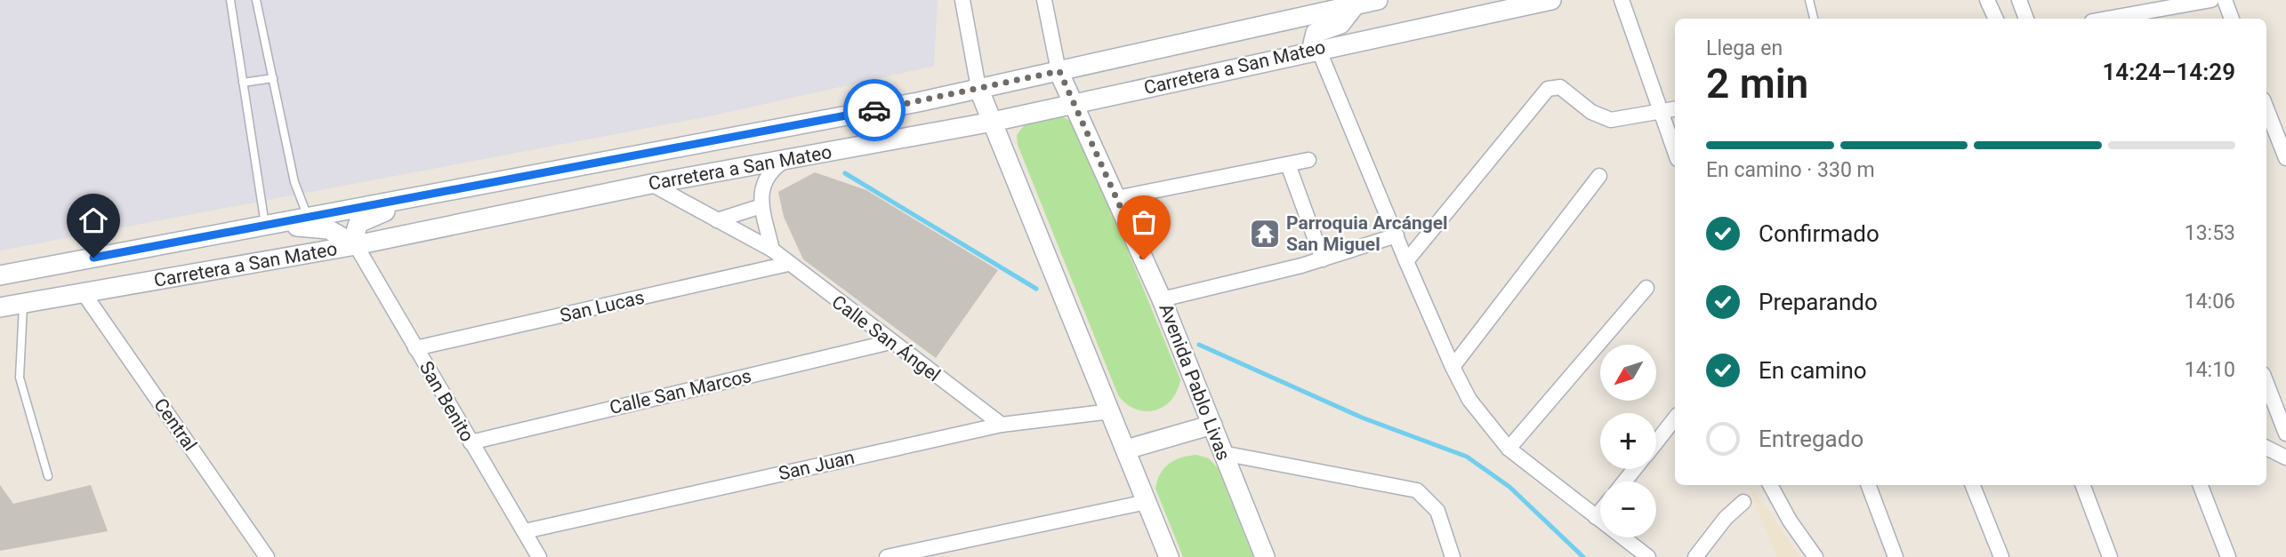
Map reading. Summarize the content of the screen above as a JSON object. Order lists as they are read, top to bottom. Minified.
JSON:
{"streets":{"main road":["Carretera a San Mateo","Avenida Pablo Livas"],"street":["San Lucas","Calle San Ángel","Calle San Marcos","San Benito","Central","San Juan"]},"crossings":[["Carretera a San Mateo","Calle San Ángel"],["Carretera a San Mateo","Avenida Pablo Livas"],["Carretera a San Mateo","San Benito"],["Carretera a San Mateo","Central"],["San Lucas","Calle San Ángel"],["San Lucas","San Benito"],["Calle San Ángel","Calle San Marcos"],["Calle San Ángel","San Juan"],["Calle San Marcos","San Benito"],["San Benito","San Juan"]],"places":{"temple":["Parroquia Arcángel San Miguel"]},"north":"bottom left","page":{"heading":["2 min","Llega en","14:24–14:29"],"bar":"En camino · 330 m","list":[["Confirmado","13:53"],["Preparando","14:06"],["En camino","14:10"],"Entregado"],"map_buttons":["+","−"]}}
